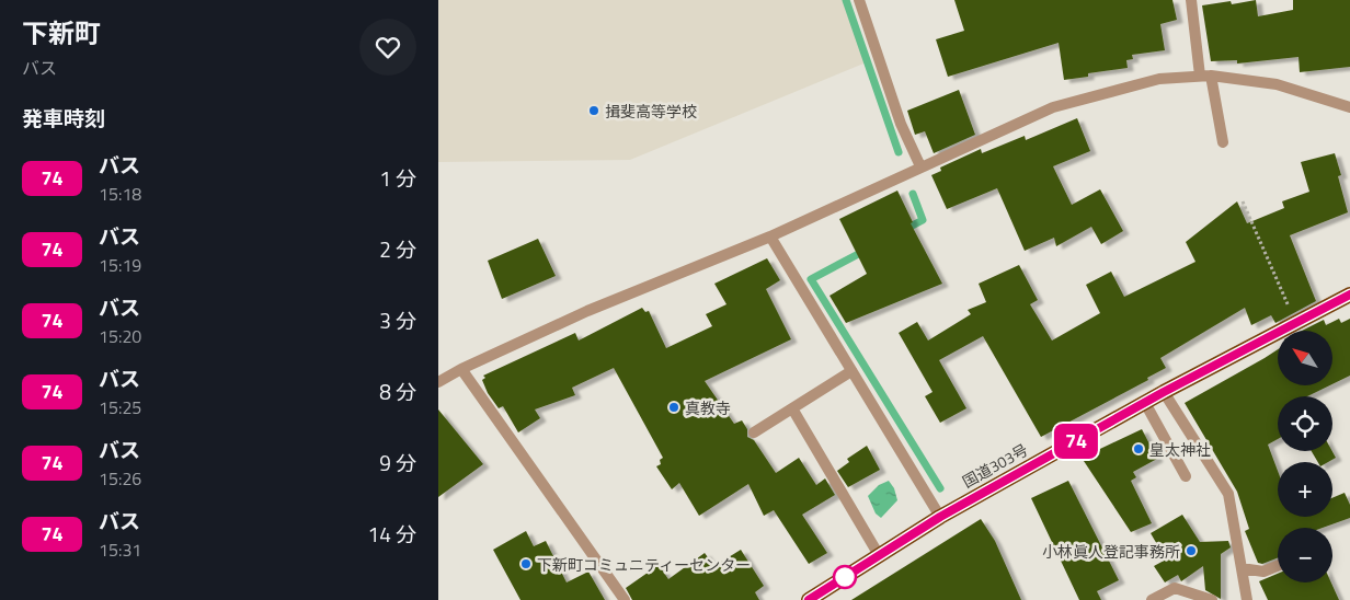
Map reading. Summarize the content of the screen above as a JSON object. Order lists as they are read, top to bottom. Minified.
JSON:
{"streets":{"highway":["国道303号"]},"places":["揖斐高等学校","真教寺","皇太神社","小林眞人登記事務所","下新町コミュニティーセンター"],"lines":["bus line 74"],"north":"top left","page":{"heading":[["下新町","バス"],"発車時刻"],"on_map":"74","list":[{"mark":"74","name":"バス","note":"15:18","value":"1 分"},{"mark":"74","name":"バス","note":"15:19","value":"2 分"},{"mark":"74","name":"バス","note":"15:20","value":"3 分"},{"mark":"74","name":"バス","note":"15:25","value":"8 分"},{"mark":"74","name":"バス","note":"15:26","value":"9 分"},{"mark":"74","name":"バス","note":"15:31","value":"14 分"}],"map_buttons":["+","−"]}}
